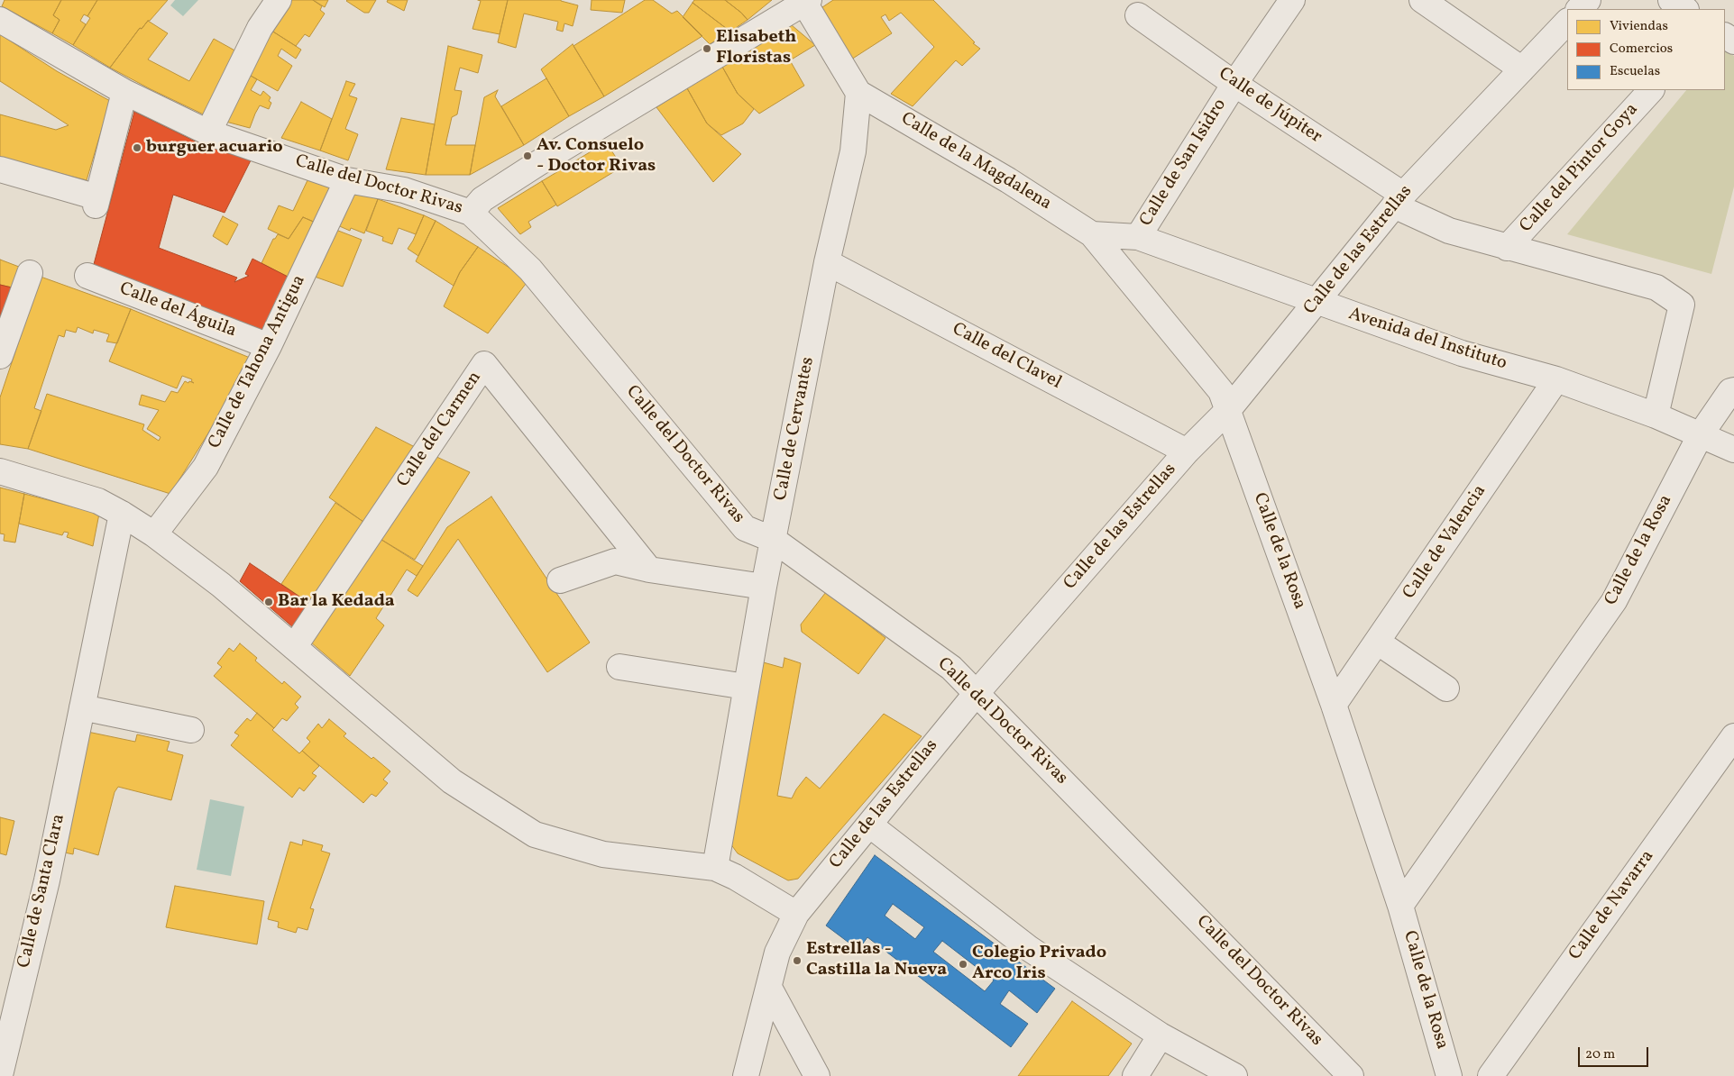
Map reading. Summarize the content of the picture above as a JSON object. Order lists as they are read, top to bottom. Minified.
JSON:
{"streets":{"street":["Calle de Júpiter","Calle de la Magdalena","Calle de San Isidro","Calle del Pintor Goya","Calle del Doctor Rivas","Calle de las Estrellas","Calle del Águila","Avenida del Instituto","Calle del Clavel","Calle de Tahona Antigua","Calle de Cervantes","Calle del Carmen","Calle de Valencia","Calle de la Rosa","Calle de Santa Clara","Calle de Navarra"]},"crossings":[["Calle de Júpiter","Calle de San Isidro"],["Calle de Júpiter","Calle del Pintor Goya"],["Calle de Júpiter","Calle de las Estrellas"],["Calle de la Magdalena","Avenida del Instituto"],["Calle de la Magdalena","Calle de Cervantes"],["Calle de la Magdalena","Calle de la Rosa"],["Calle de San Isidro","Avenida del Instituto"],["Calle del Pintor Goya","Calle de las Estrellas"],["Calle del Pintor Goya","Avenida del Instituto"],["Calle del Doctor Rivas","Calle de las Estrellas"],["Calle del Doctor Rivas","Calle de Tahona Antigua"],["Calle del Doctor Rivas","Calle de Cervantes"],["Calle de las Estrellas","Avenida del Instituto"],["Calle de las Estrellas","Calle del Clavel"],["Calle de las Estrellas","Calle de la Rosa"],["Calle del Águila","Calle de Tahona Antigua"],["Avenida del Instituto","Calle de Valencia"],["Avenida del Instituto","Calle de la Rosa"],["Calle del Clavel","Calle de Cervantes"],["Calle de Valencia","Calle de la Rosa"]],"places":["Elisabeth Floristas","burguer acuario","Av. Consuelo - Doctor Rivas","Bar la Kedada","Estrellas - Castilla la Nueva","Colegio Privado Arco Iris"],"legend":["Viviendas","Comercios","Escuelas"],"scale_bar":"20 m"}
